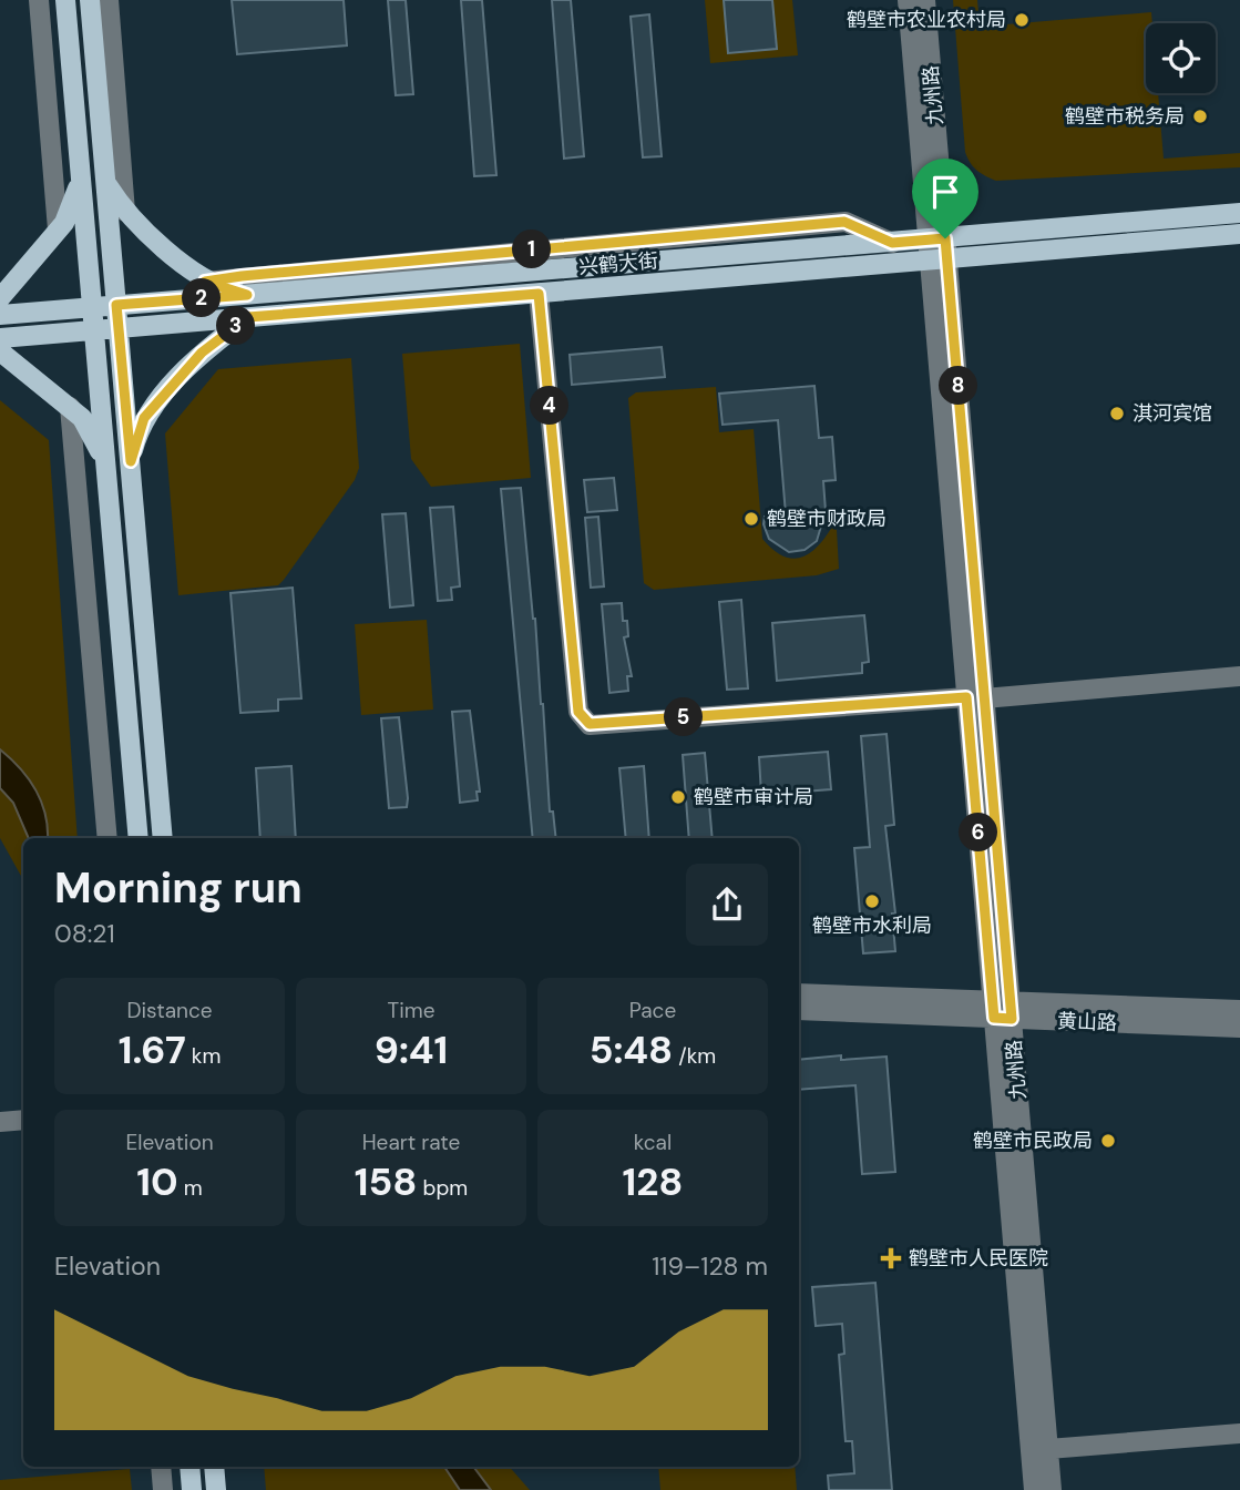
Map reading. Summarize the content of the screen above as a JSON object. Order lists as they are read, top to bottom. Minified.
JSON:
{"streets":{"main road":["兴鹤大街"],"street":["九州路","黄山路"]},"crossings":[["九州路","兴鹤大街"],["九州路","黄山路"]],"places":{"other":["鹤壁市农业农村局","鹤壁市税务局","淇河宾馆","鹤壁市财政局","鹤壁市审计局","鹤壁市水利局","鹤壁市民政局"],"health":["鹤壁市人民医院"]},"page":{"pins":["1","2","3","8","4","5","6"],"heading":["Morning run","08:21"],"stats":[["Distance","1.67 km"],["Time","9:41"],["Pace","5:48 /km"],["Elevation","10 m"],["Heart rate","158 bpm"],["kcal","128"]],"chart":["Elevation","119–128 m"]}}
